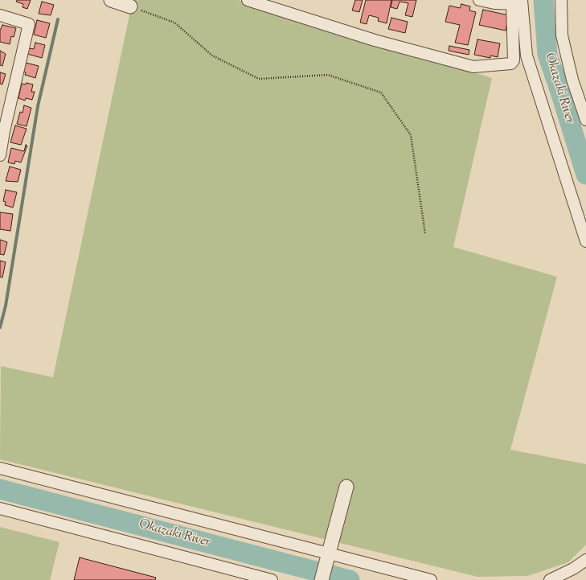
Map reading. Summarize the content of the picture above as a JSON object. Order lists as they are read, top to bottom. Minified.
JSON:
{"water":["Okazaki River"]}
